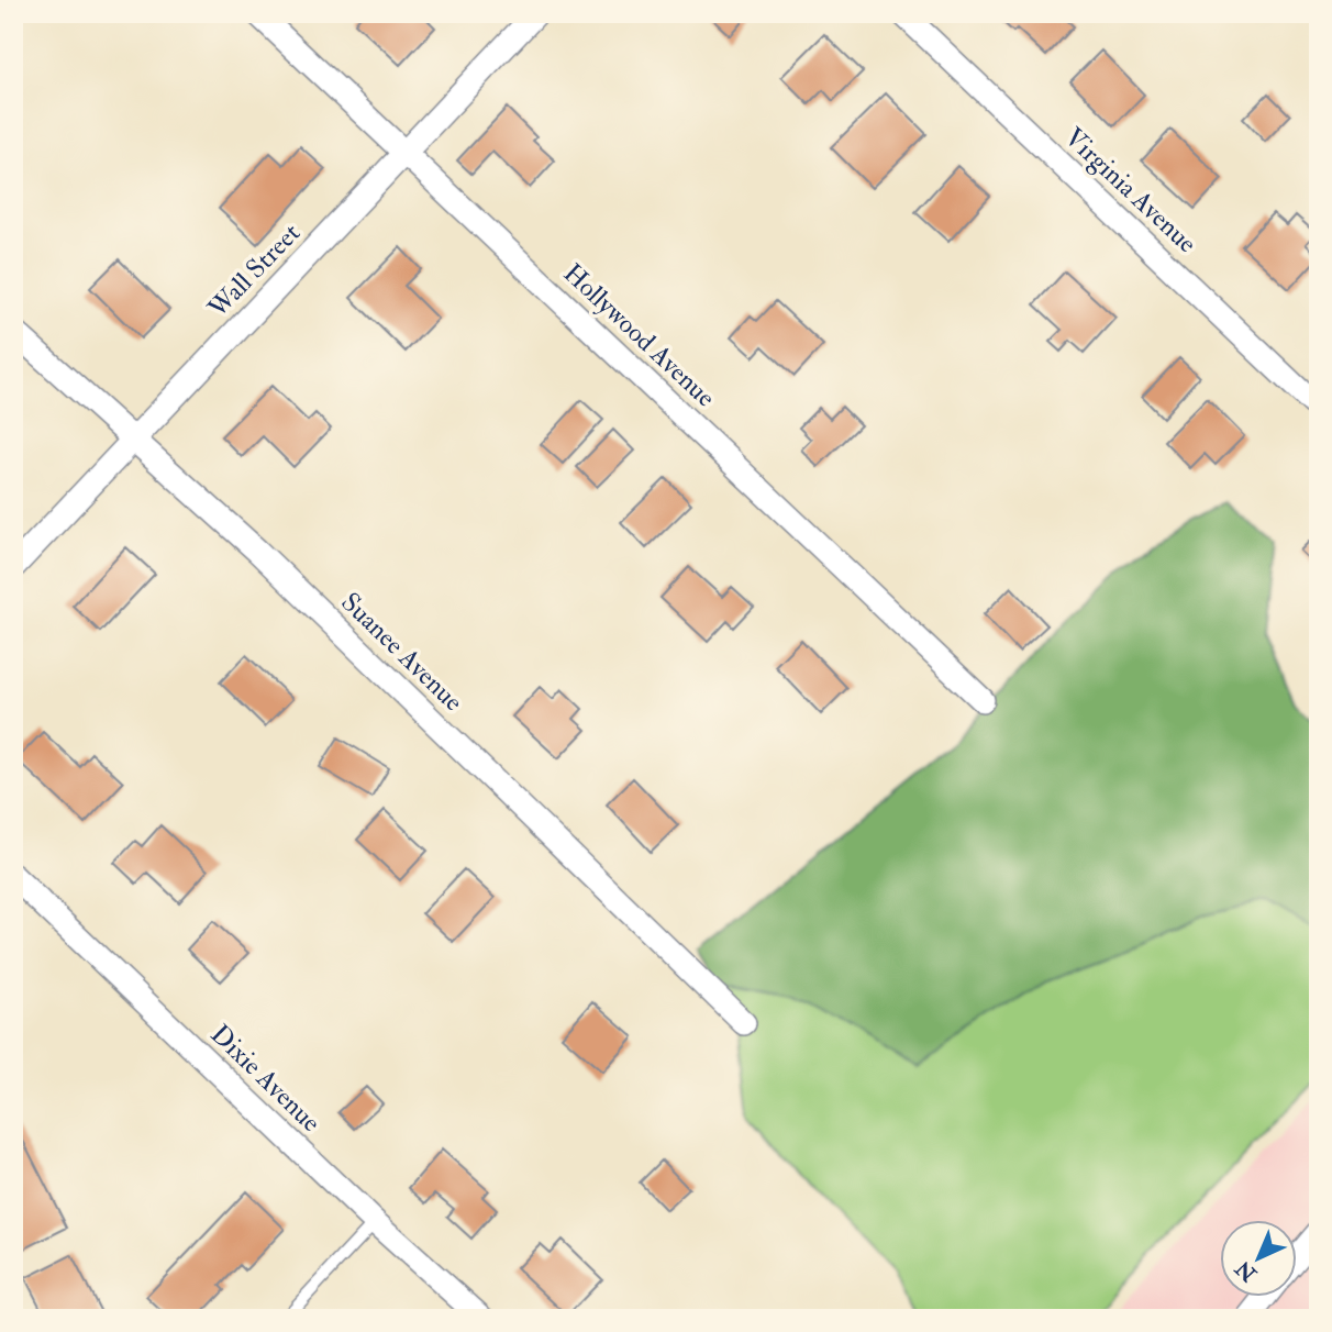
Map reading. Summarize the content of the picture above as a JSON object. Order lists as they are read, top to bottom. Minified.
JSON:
{"streets":{"street":["Virginia Avenue","Wall Street","Hollywood Avenue","Suanee Avenue","Dixie Avenue"]},"crossings":[["Wall Street","Hollywood Avenue"],["Wall Street","Suanee Avenue"]],"north":"bottom left"}
